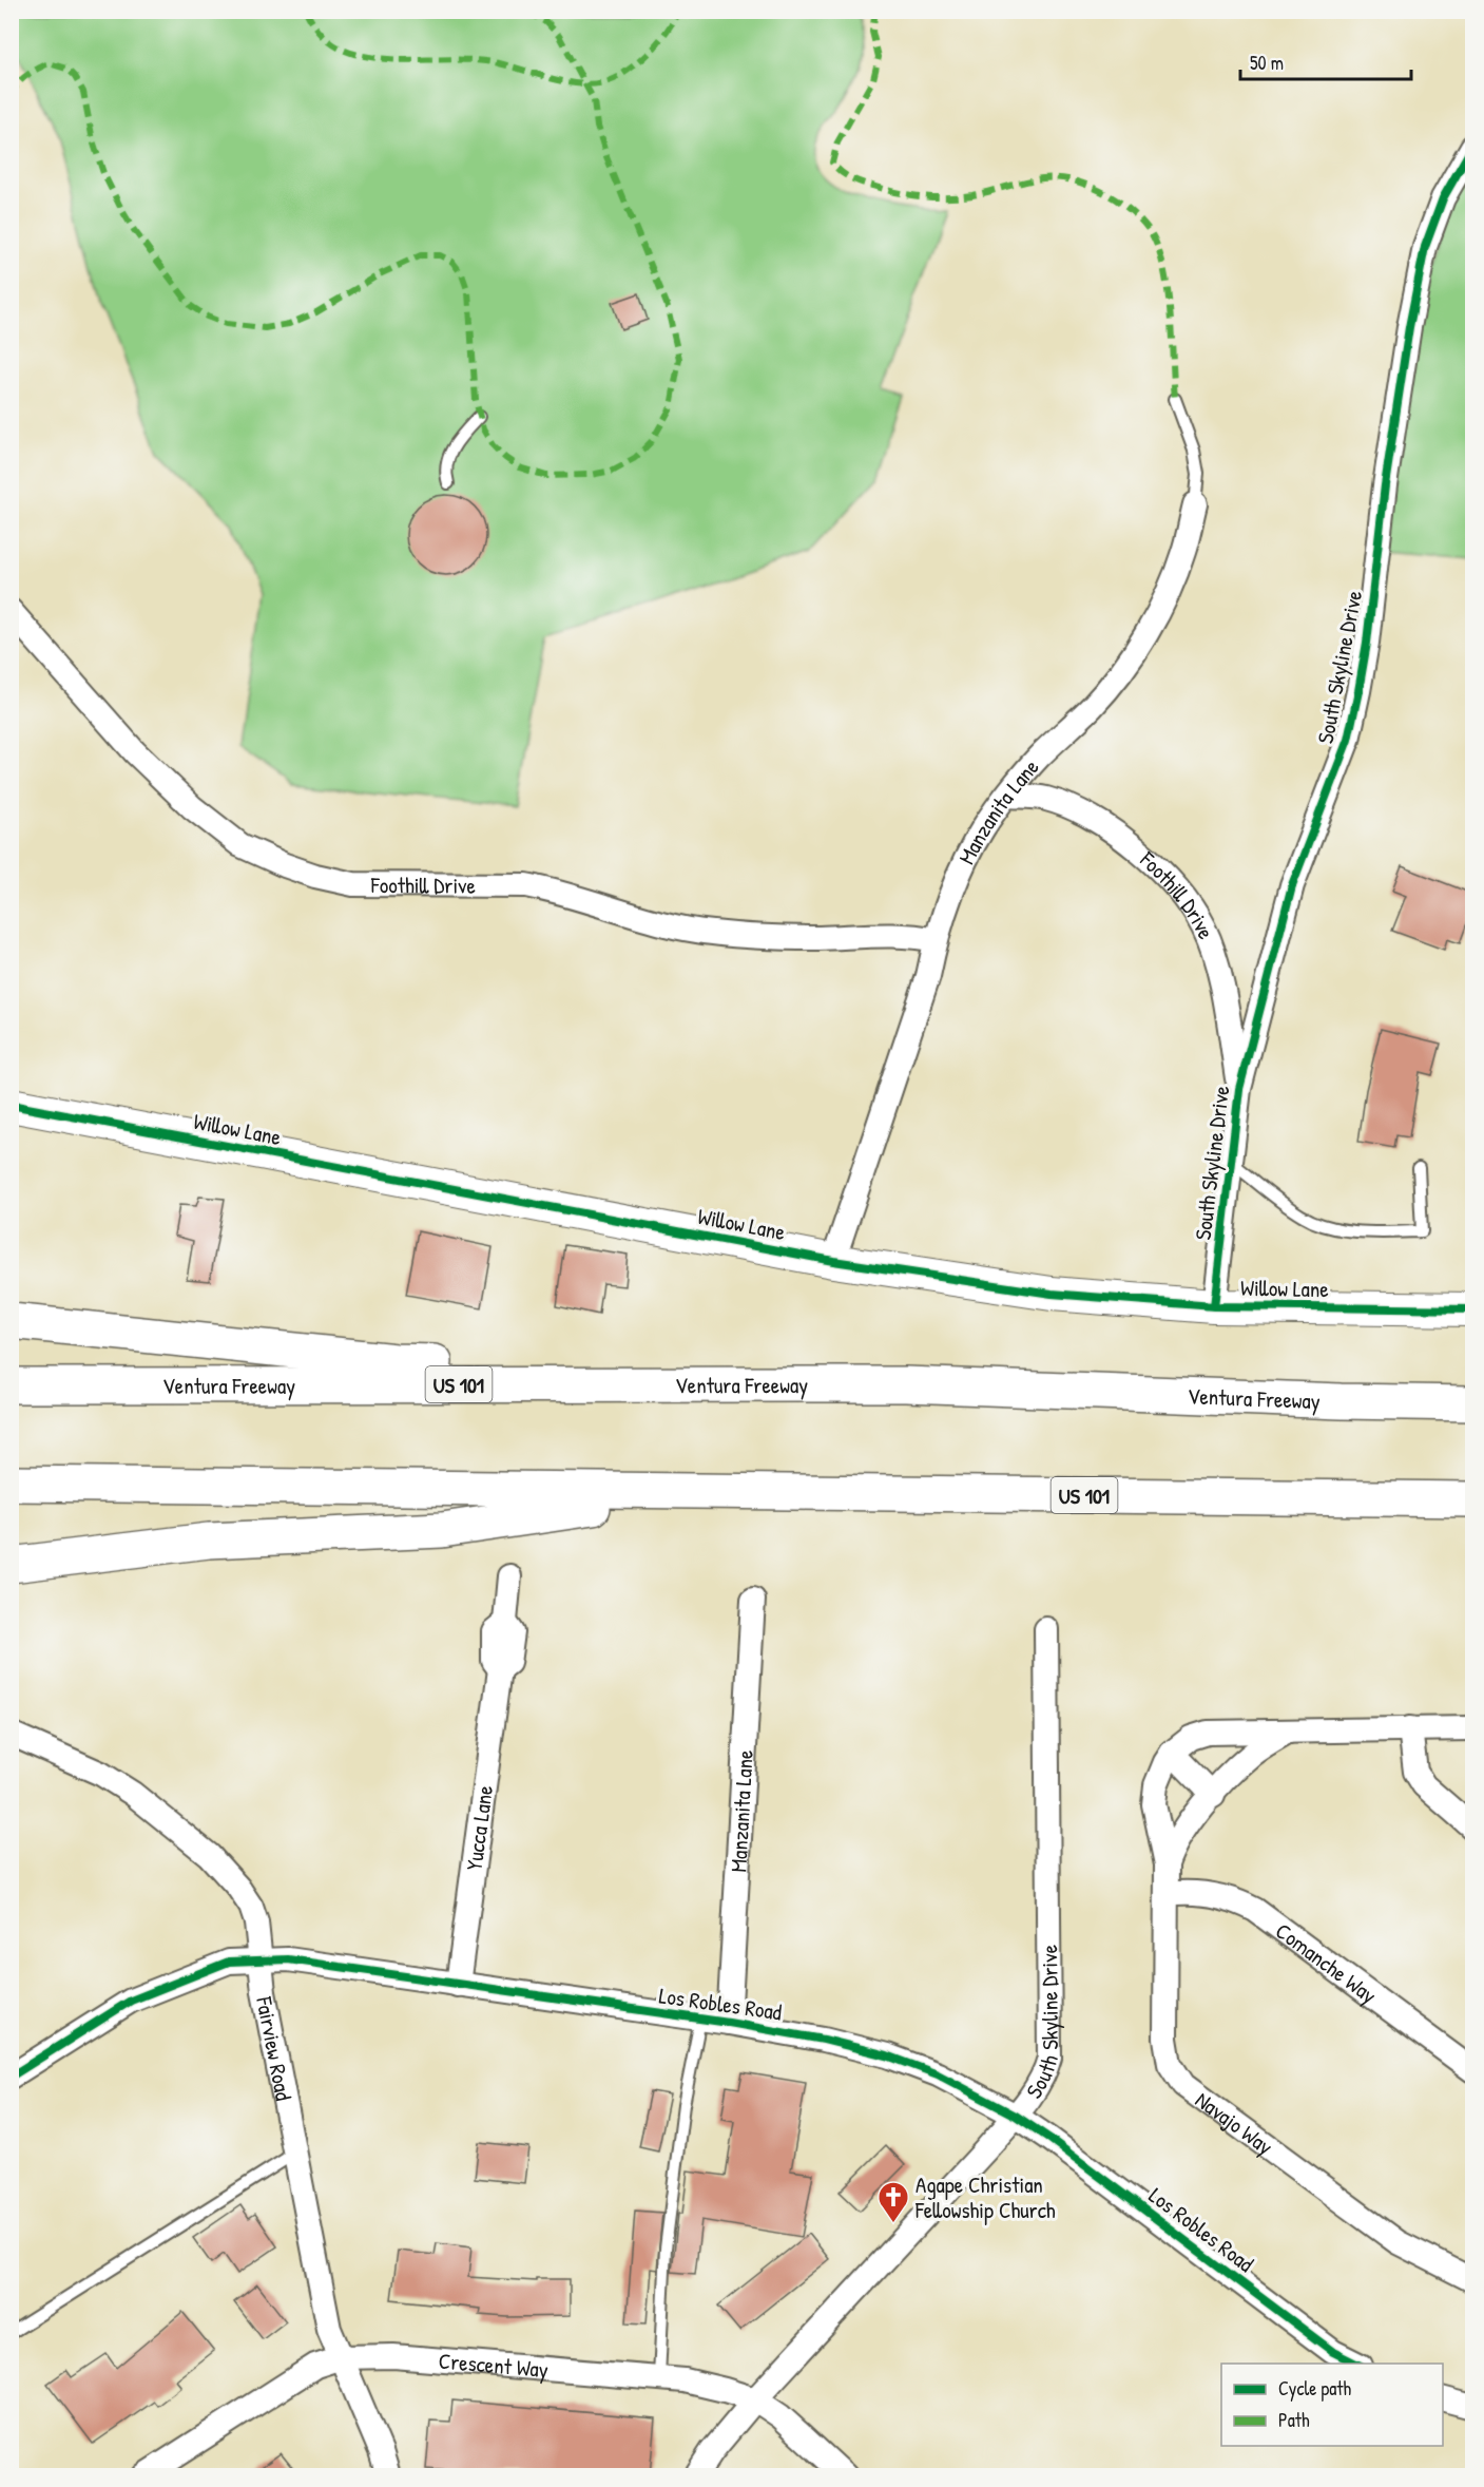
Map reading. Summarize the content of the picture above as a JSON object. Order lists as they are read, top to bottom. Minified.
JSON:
{"streets":{"highway":["US 101","Ventura Freeway"],"street":["South Skyline Drive","Manzanita Lane","Foothill Drive","Willow Lane","Yucca Lane","Comanche Way","Los Robles Road","Fairview Road","Navajo Way","Crescent Way"]},"crossings":[["South Skyline Drive","Foothill Drive"],["South Skyline Drive","Willow Lane"],["South Skyline Drive","Los Robles Road"],["South Skyline Drive","Crescent Way"],["Manzanita Lane","Foothill Drive"],["Manzanita Lane","Willow Lane"],["Manzanita Lane","Los Robles Road"],["Yucca Lane","Los Robles Road"],["Comanche Way","Navajo Way"],["Los Robles Road","Fairview Road"],["Fairview Road","Crescent Way"]],"places":{"church":["Agape Christian Fellowship Church"]},"legend":["Cycle path","Path"],"scale_bar":"50 m"}
